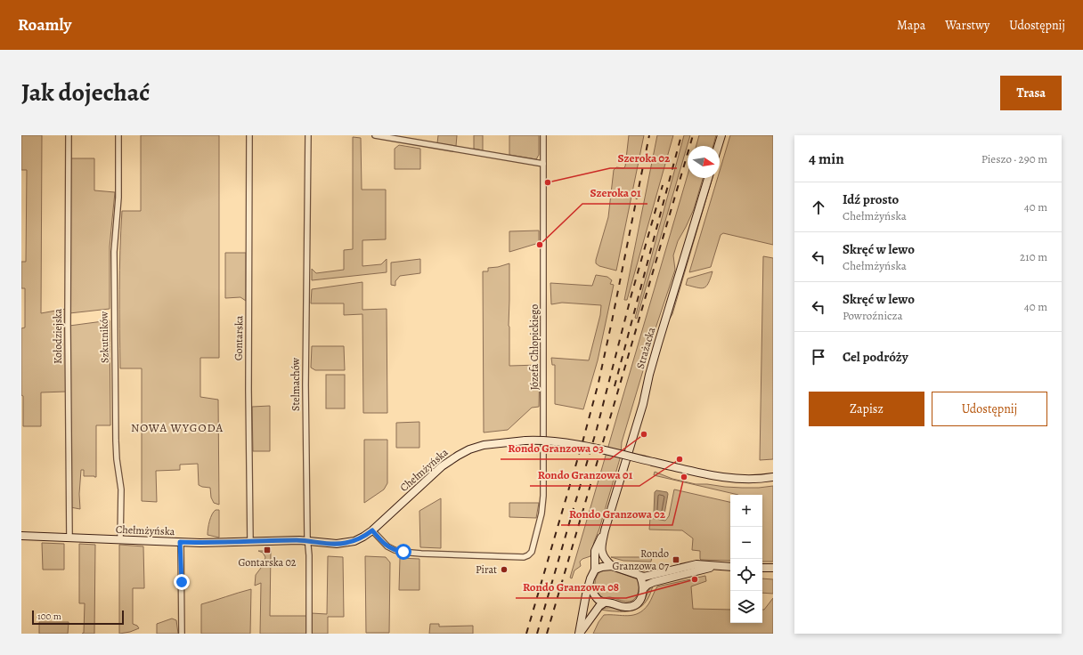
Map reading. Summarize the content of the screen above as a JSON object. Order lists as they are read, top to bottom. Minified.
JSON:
{"streets":{"street":["Kołodziejska","Szkutników","Gontarska","Józefa Chłopickiego","Strażacka","Stelmachów","Chełmżyńska"]},"crossings":[["Kołodziejska","Chełmżyńska"],["Szkutników","Chełmżyńska"],["Gontarska","Chełmżyńska"],["Józefa Chłopickiego","Chełmżyńska"],["Stelmachów","Chełmżyńska"]],"districts":["NOWA WYGODA"],"places":{"other":["Szeroka 02","Szeroka 01","Rondo Granzowa 03","Rondo Granzowa 01","Rondo Granzowa 02","Pirat","Rondo Granzowa 08"],"transit":["Gontarska 02","Rondo Granzowa 07"]},"scale_bar":"100 m","north":"right","page":{"header":"Roamly","nav":["Mapa","Warstwy","Udostępnij"],"title":"Jak dojechać","buttons":["Trasa",["Zapisz","Udostępnij"]],"heading":["4 min","Pieszo · 290 m"],"list":[["Idź prosto","Chełmżyńska","40 m"],["Skręć w lewo","Chełmżyńska","210 m"],["Skręć w lewo","Powroźnicza","40 m"],"Cel podróży"],"map_buttons":["+","−"],"scale":"100 m"}}
